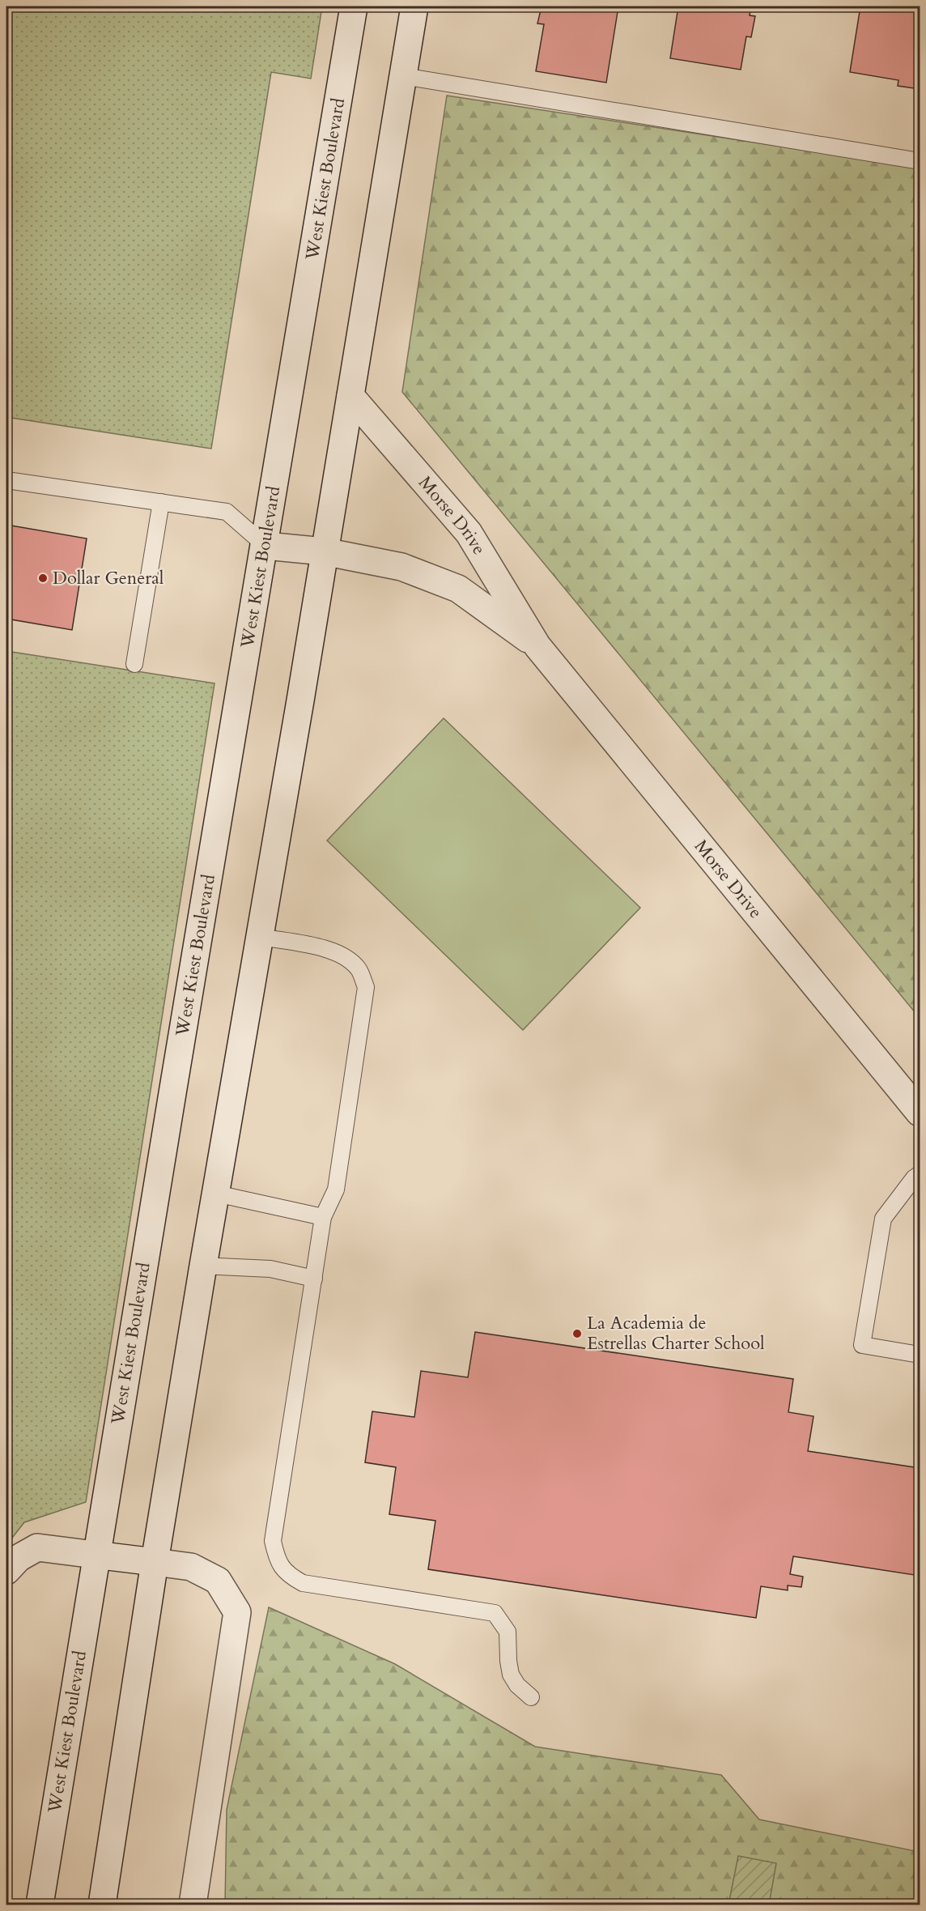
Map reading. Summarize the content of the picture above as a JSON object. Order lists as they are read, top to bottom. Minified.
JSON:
{"streets":{"main road":["West Kiest Boulevard","Morse Drive"]},"crossings":[["West Kiest Boulevard","Morse Drive"]],"places":["Dollar General","La Academia de Estrellas Charter School"]}
